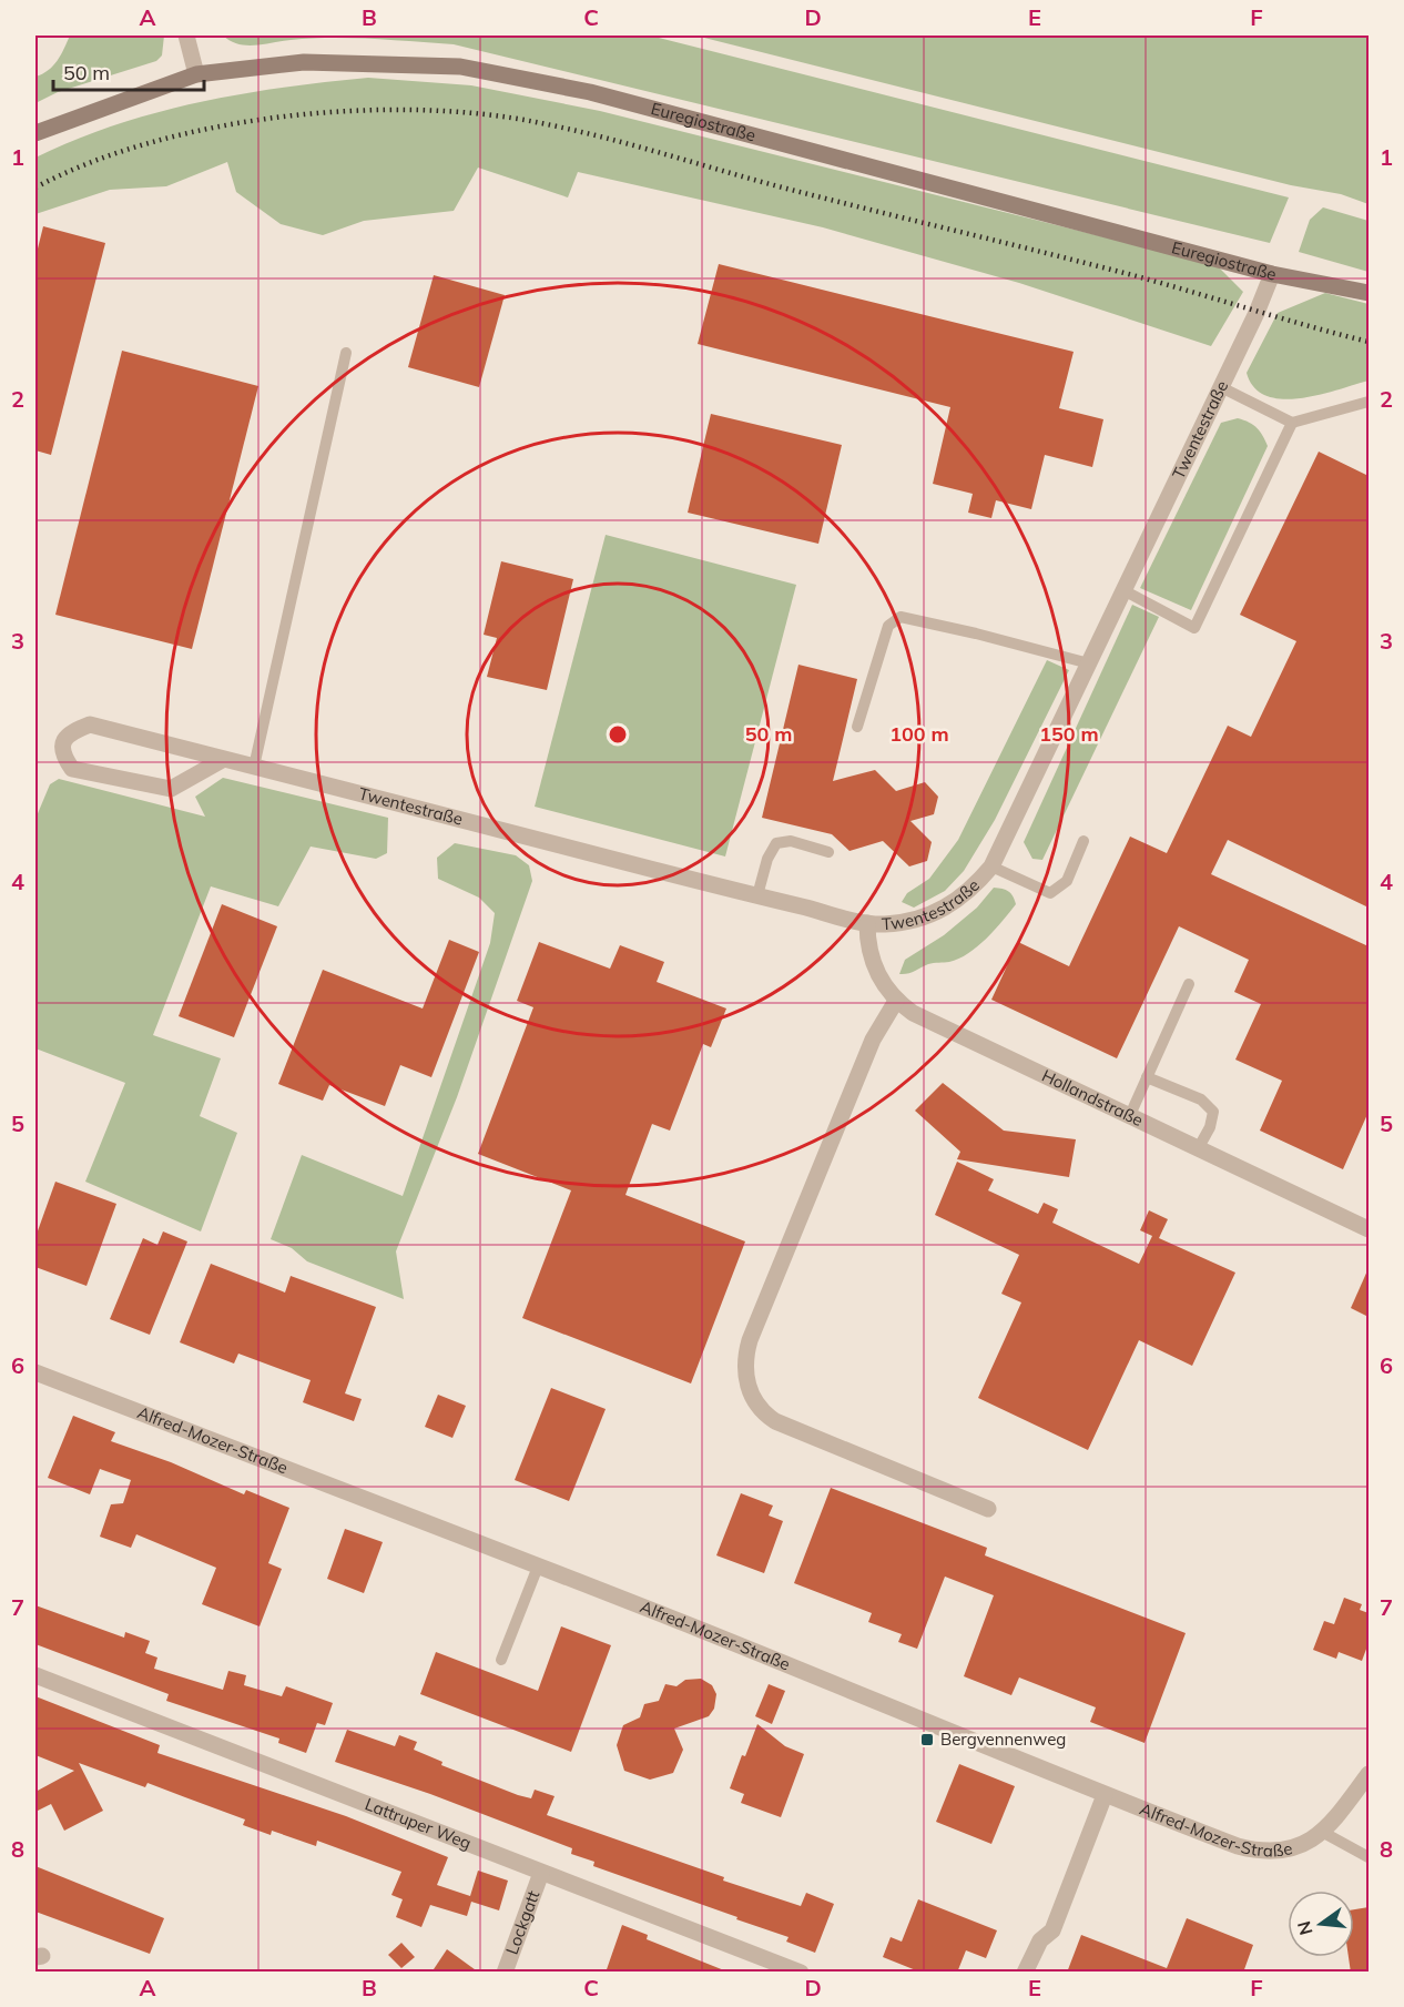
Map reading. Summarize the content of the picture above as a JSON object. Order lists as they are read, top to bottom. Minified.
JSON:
{"streets":{"main road":["Euregiostraße"],"street":["Twentestraße","Hollandstraße","Alfred-Mozer-Straße","Lattruper Weg","Lockgatt"]},"crossings":[["Euregiostraße","Twentestraße"],["Twentestraße","Hollandstraße"],["Lattruper Weg","Lockgatt"]],"places":{"transit":["Bergvennenweg"]},"scale_bar":"50 m","north":"left","grid":{"columns":["A","B","C","D","E","F"],"rows":["1","2","3","4","5","6","7","8"]},"rings":["50 m","100 m","150 m"]}
